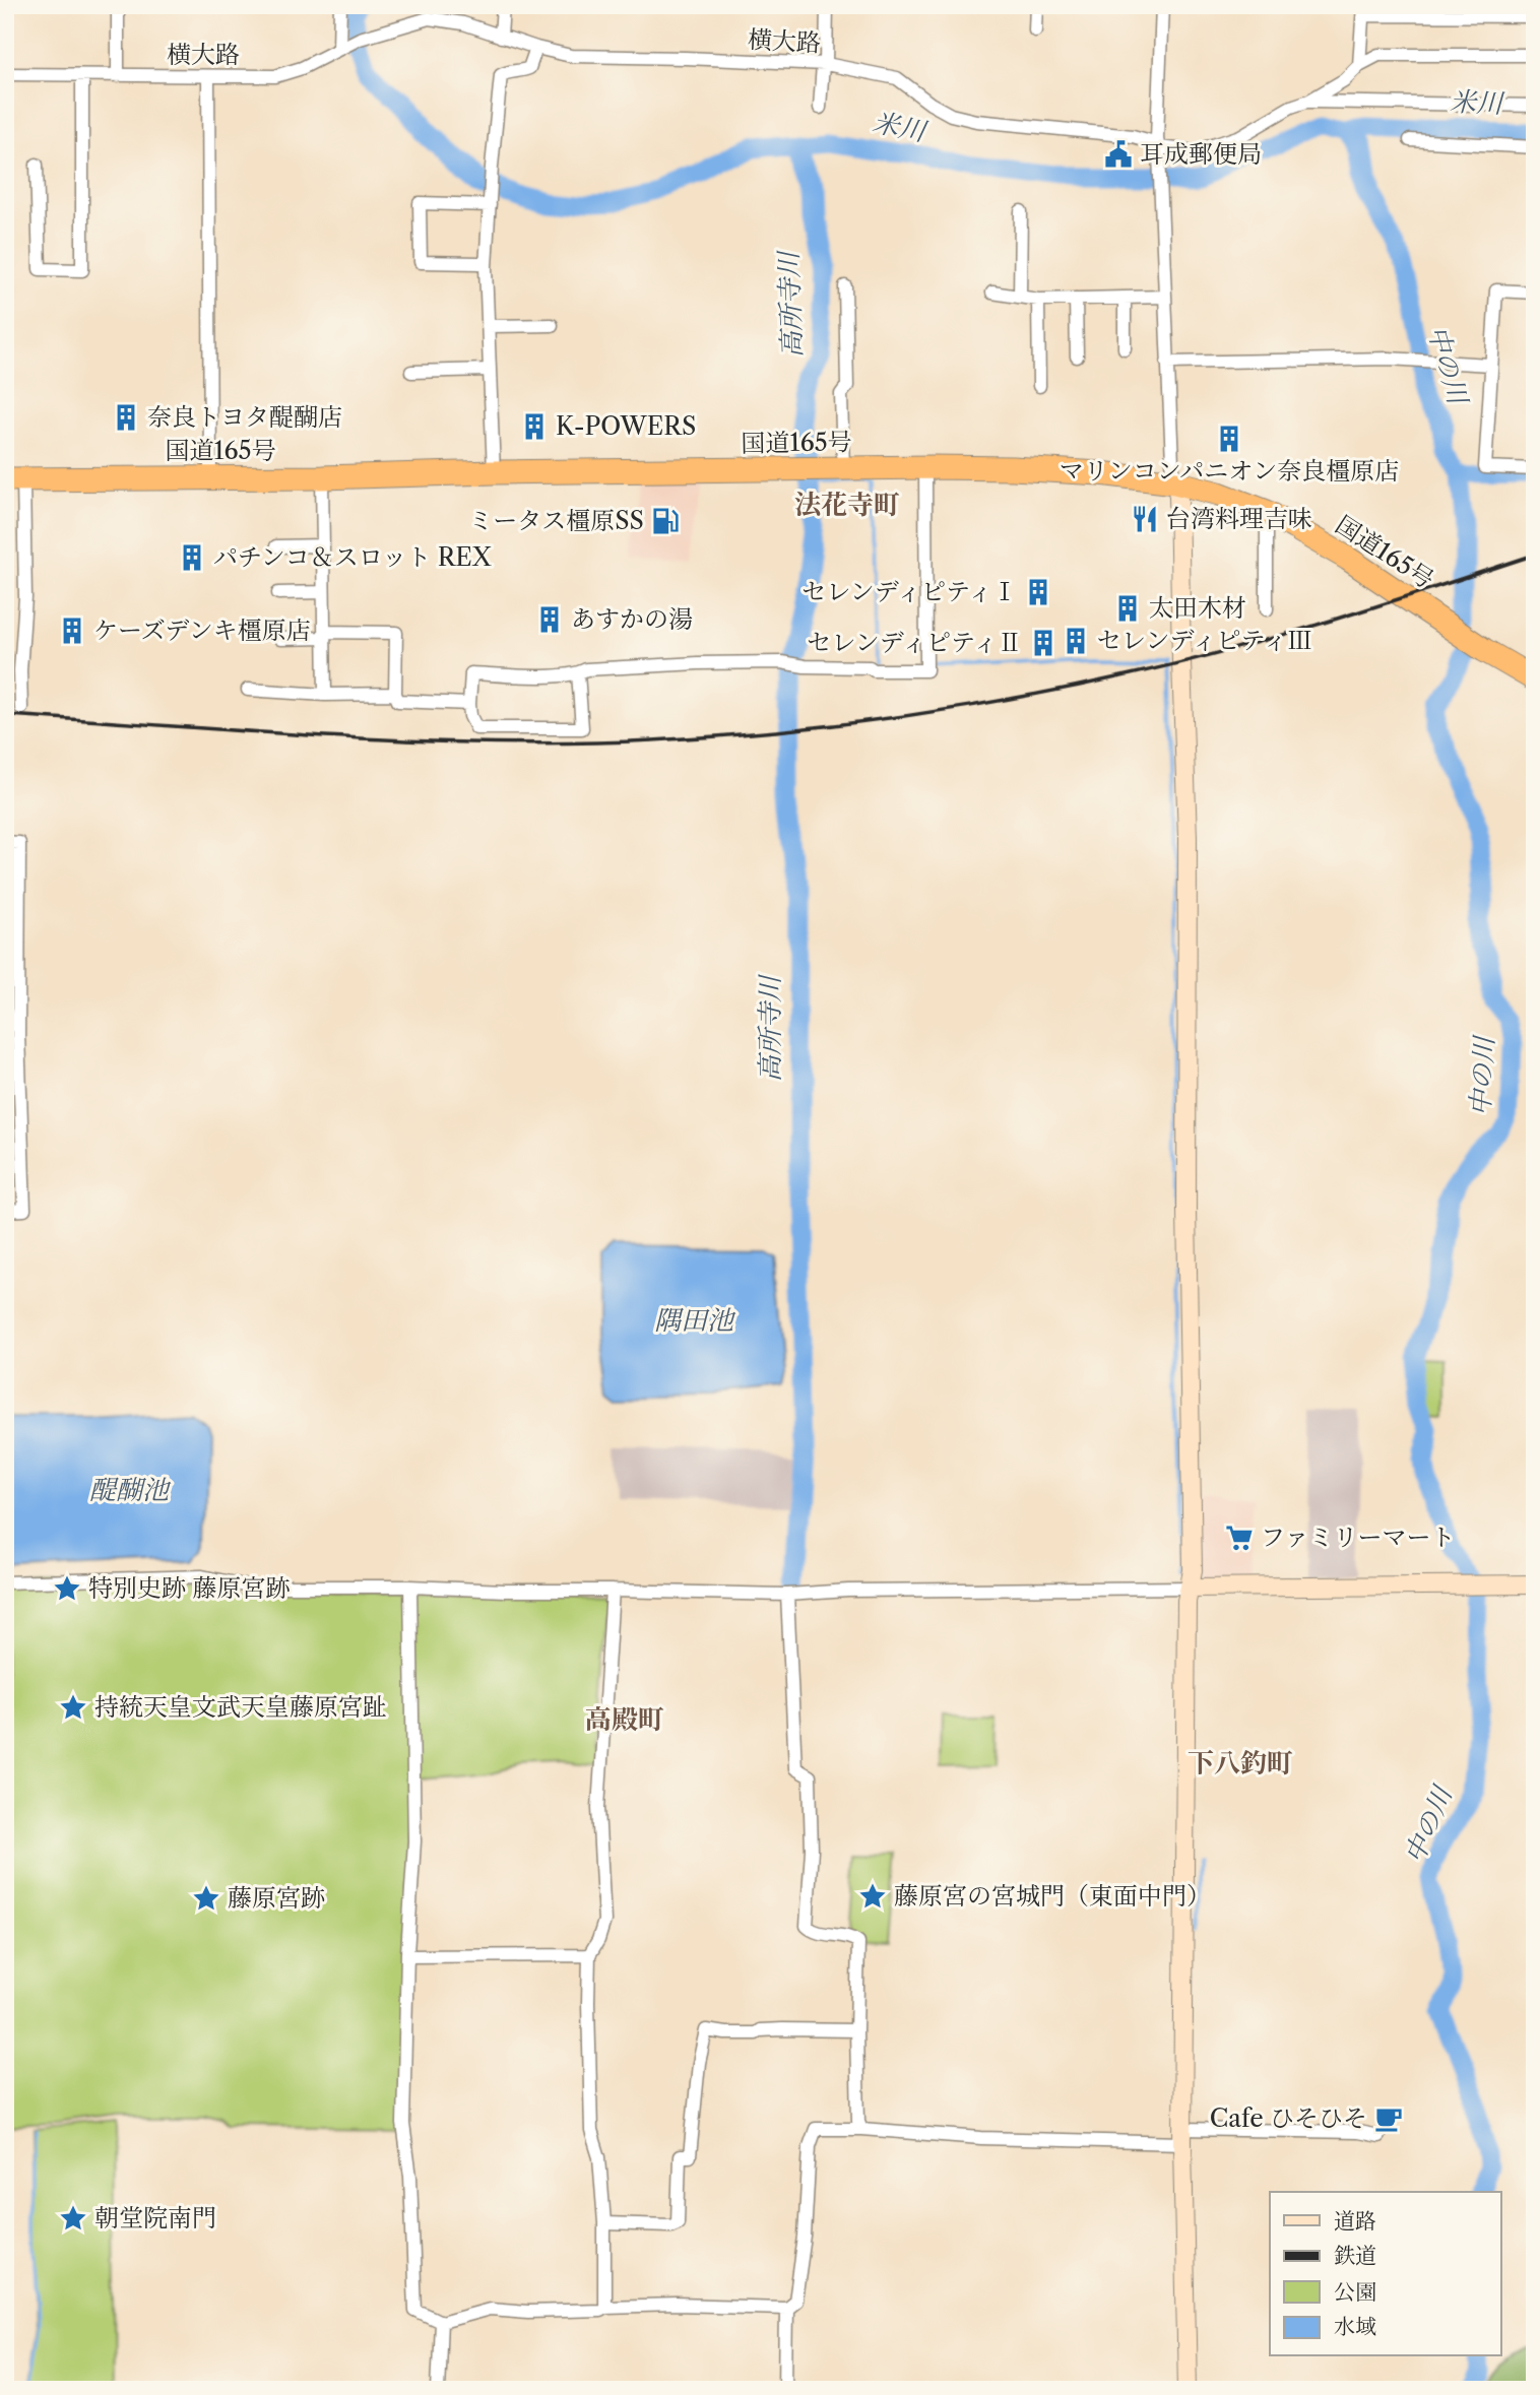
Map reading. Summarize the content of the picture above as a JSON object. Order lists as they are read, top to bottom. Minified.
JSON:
{"streets":{"highway":["国道165号"],"street":["横大路"]},"districts":["法花寺町","高殿町","下八釣町"],"water":["米川","高所寺川","中の川","隅田池","醍醐池"],"places":{"public building":["耳成郵便局"],"building":["奈良トヨタ醍醐店","K-POWERS","マリンコンパニオン奈良橿原店","パチンコ＆スロット REX","セレンディピティⅠ","太田木材","あすかの湯","ケーズデンキ橿原店","セレンディピティⅢ","セレンディピティⅡ"],"restaurant":["台湾料理吉味"],"fuel station":["ミータス橿原SS"],"supermarket":["ファミリーマート"],"place":["特別史跡 藤原宮跡","持統天皇文武天皇藤原宮趾","藤原宮の宮城門（東面中門）","藤原宮跡","朝堂院南門"],"cafe":["Cafe ひそひそ"]},"legend":["道路","鉄道","公園","水域"]}
